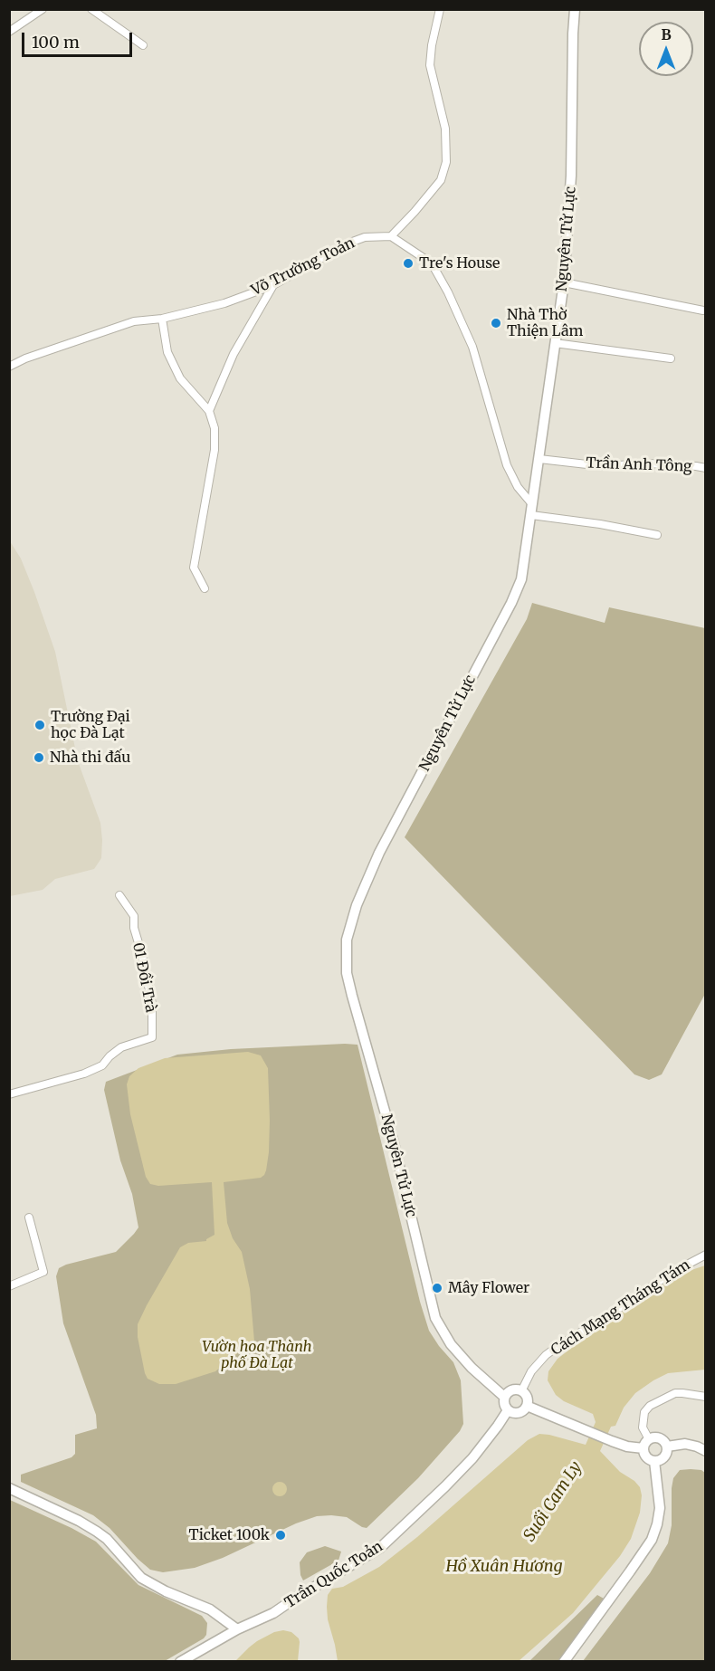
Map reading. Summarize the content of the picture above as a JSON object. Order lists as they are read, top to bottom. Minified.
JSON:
{"streets":{"main road":["Nguyên Tử Lực","Trần Quốc Toản"],"street":["Võ Trường Toản","Trần Anh Tông","01 Đồi Trà","Cách Mạng Tháng Tám"]},"crossings":[["Nguyên Tử Lực","Trần Anh Tông"],["Nguyên Tử Lực","Cách Mạng Tháng Tám"],["Nguyên Tử Lực","Trần Quốc Toản"],["Cách Mạng Tháng Tám","Trần Quốc Toản"]],"water":["Suối Cam Ly","Hồ Xuân Hương"],"parks":["Vườn hoa Thành phố Đà Lạt"],"places":["Tre's House","Nhà Thờ Thiện Lâm","Trường Đại học Đà Lạt","Nhà thi đấu","Mây Flower","Ticket 100k"],"scale_bar":"100 m","north":"top"}
